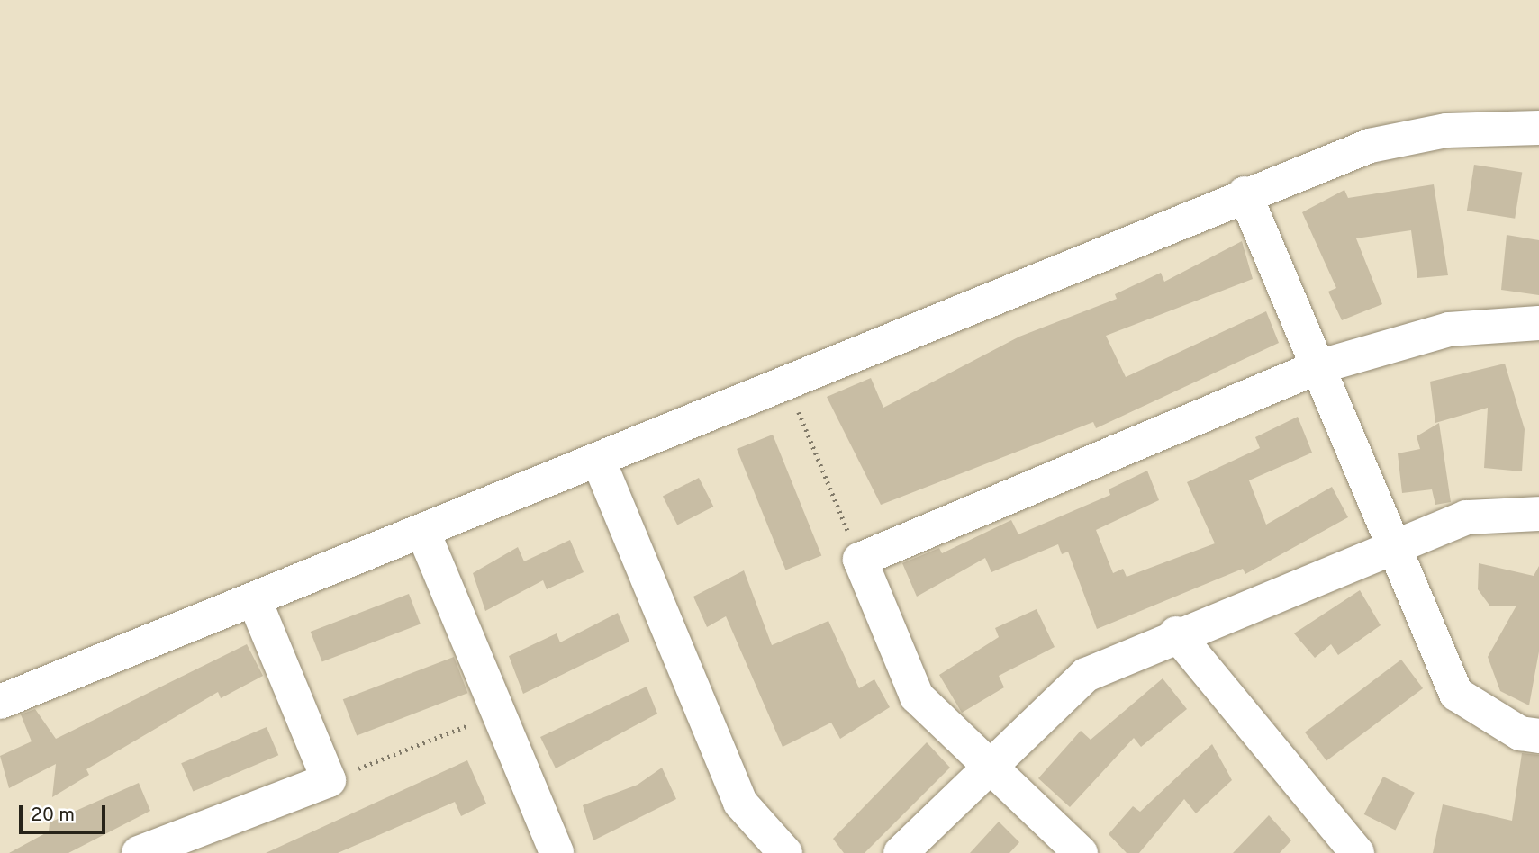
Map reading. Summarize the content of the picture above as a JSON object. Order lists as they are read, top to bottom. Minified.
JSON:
{"scale_bar":"20 m"}
